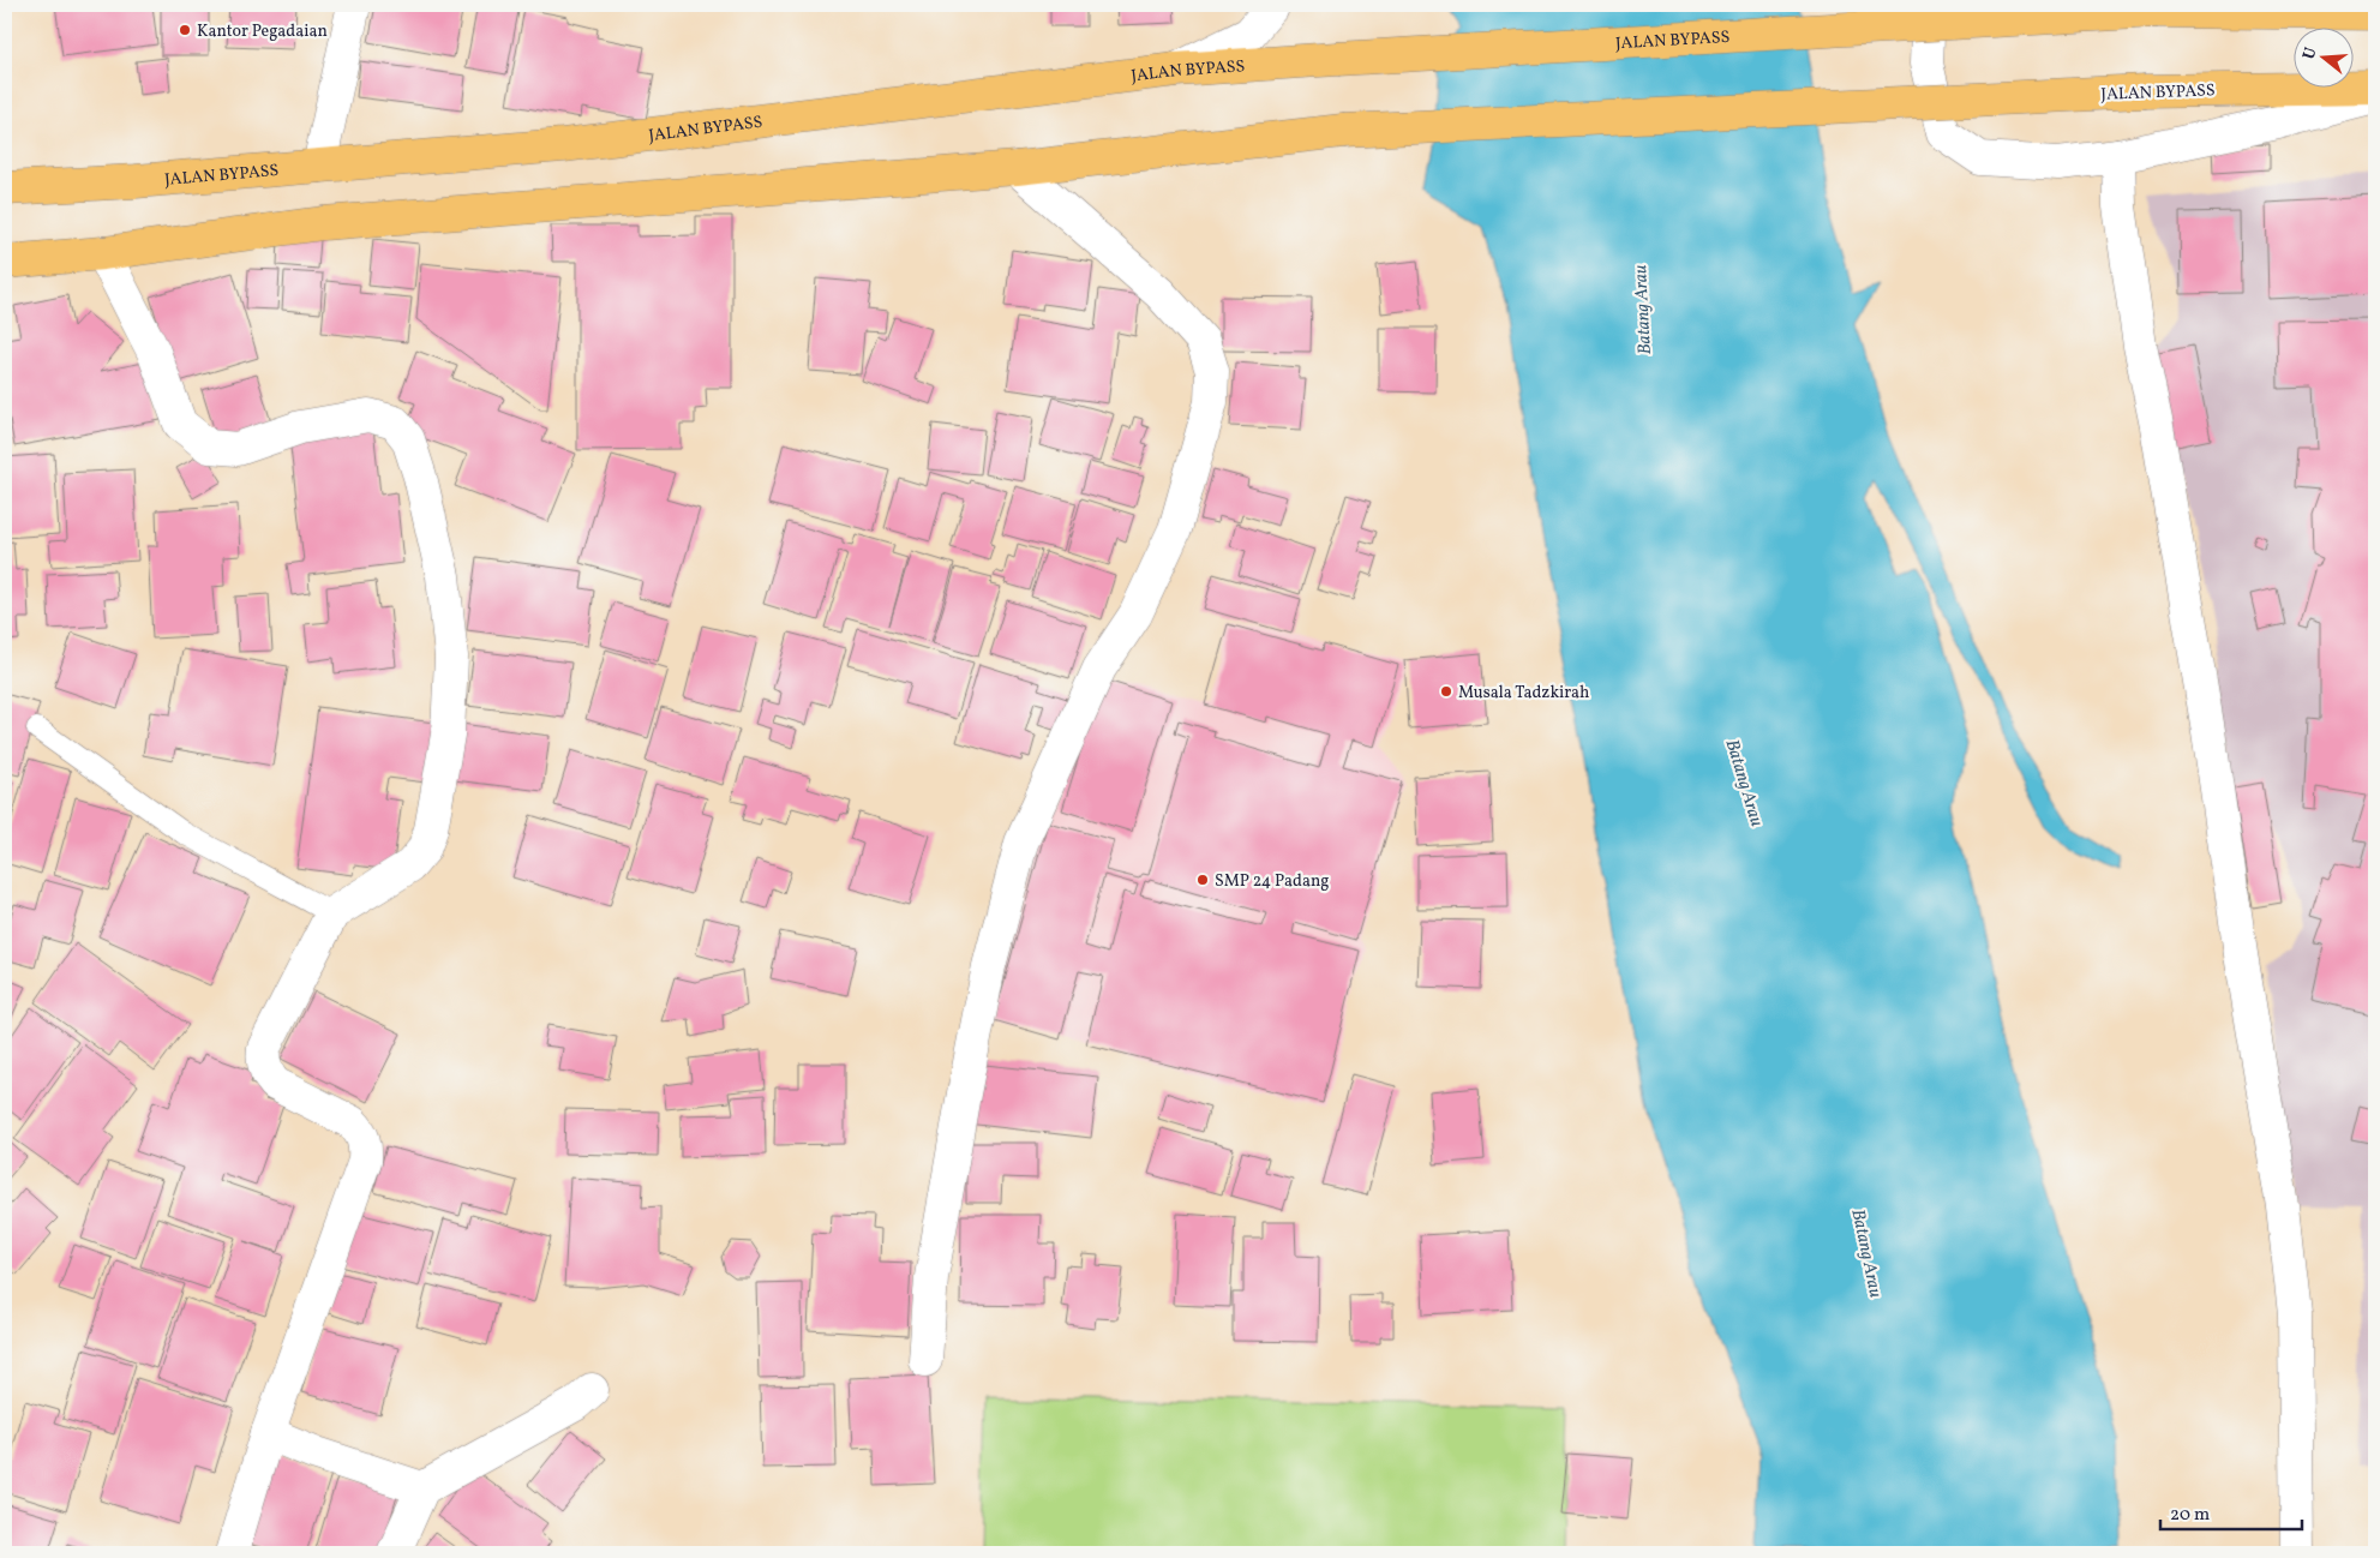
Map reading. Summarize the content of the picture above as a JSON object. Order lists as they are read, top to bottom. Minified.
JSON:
{"streets":{"highway":["JALAN BYPASS"]},"water":["Batang Arau"],"places":["Kantor Pegadaian","Musala Tadzkirah","SMP 24 Padang"],"scale_bar":"20 m","north":"left"}
